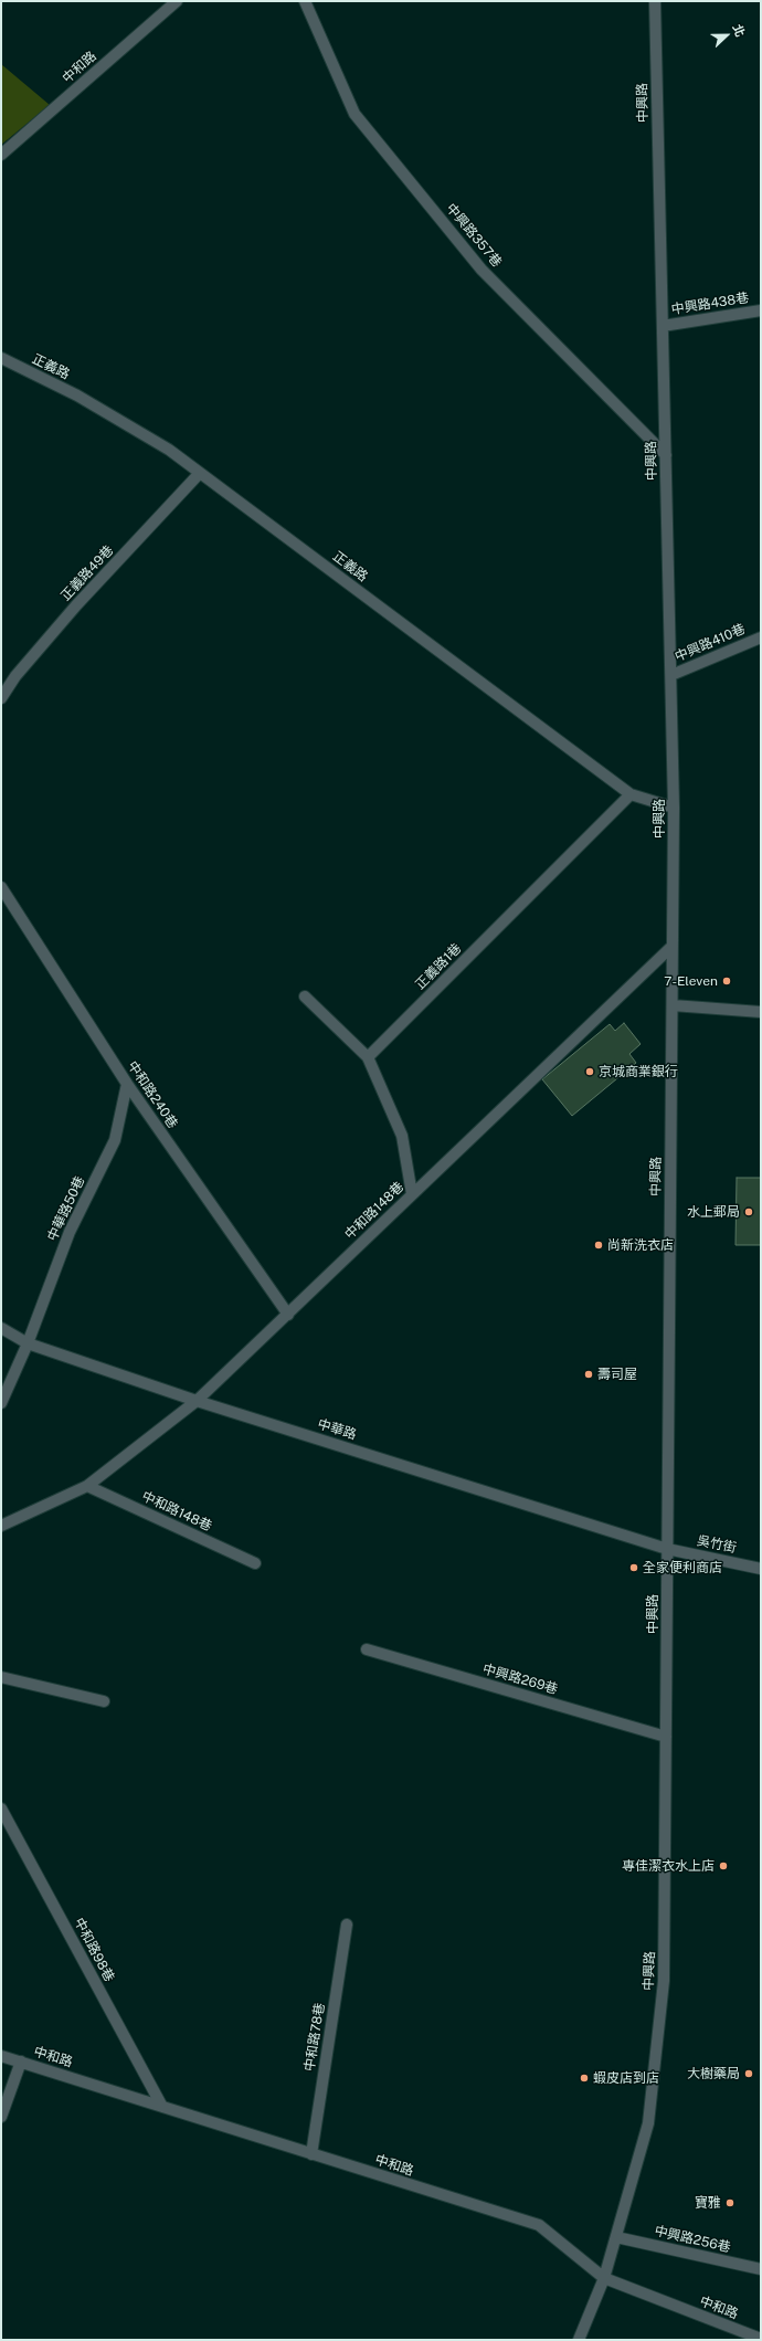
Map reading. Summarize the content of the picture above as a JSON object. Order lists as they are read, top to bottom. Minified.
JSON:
{"streets":{"street":["中和路","中興路","中興路357巷","中興路438巷","正義路","正義路49巷","中興路410巷","正義路1巷","中和路240巷","中華路50巷","中和路148巷","中華路","吳竹街","中興路269巷","中和路98巷","中和路78巷","中興路256巷"]},"crossings":[["中和路","中興路"],["中和路","中和路98巷"],["中和路","中和路78巷"],["中興路","中興路357巷"],["中興路","中興路438巷"],["中興路","正義路"],["中興路","中興路410巷"],["中興路","中和路148巷"],["中興路","中華路"],["中興路","吳竹街"],["中興路","中興路269巷"],["中興路","中興路256巷"],["正義路","正義路49巷"],["正義路","正義路1巷"],["中和路240巷","中華路50巷"],["中和路240巷","中和路148巷"],["中華路50巷","中華路"],["中和路148巷","中華路"],["中華路","吳竹街"]],"places":["7-Eleven","京城商業銀行","水上郵局","尚新洗衣店","壽司屋","全家便利商店","專佳潔衣水上店","大樹藥局","蝦皮店到店","寶雅"],"north":"right"}
